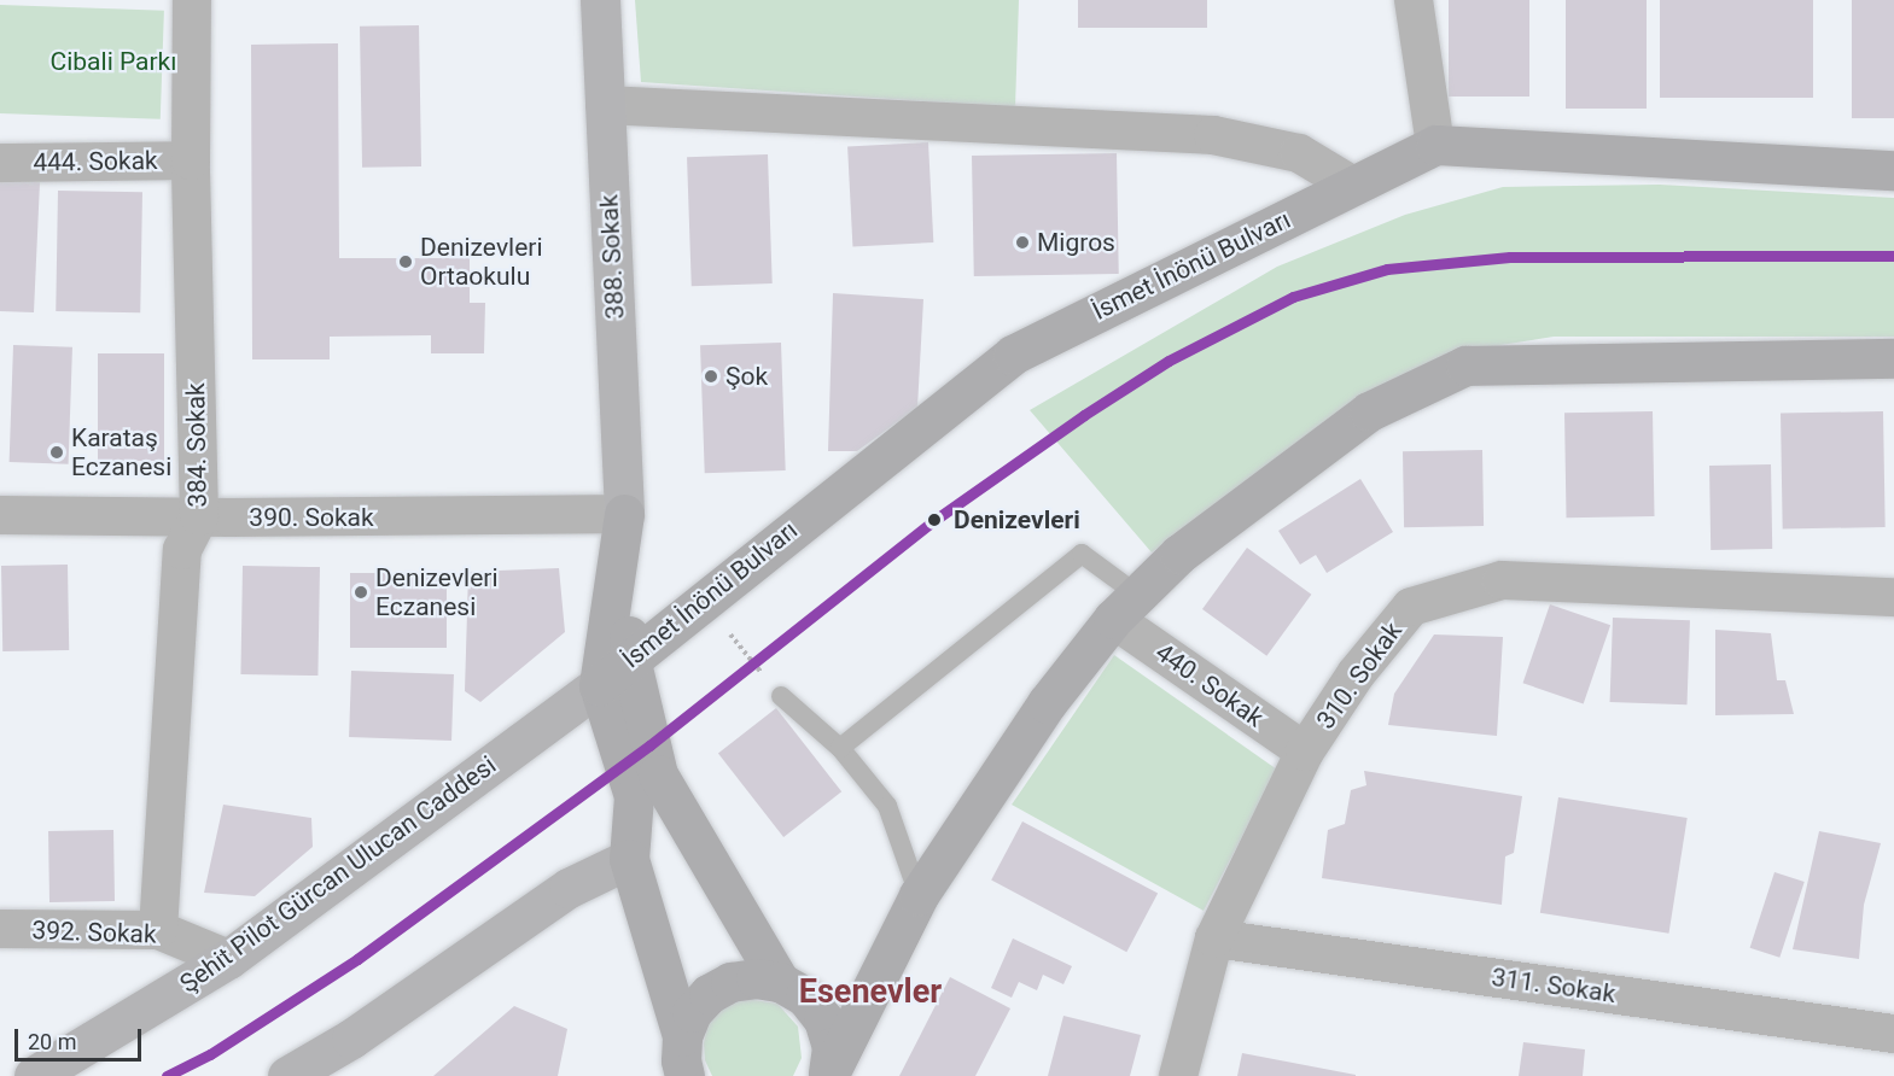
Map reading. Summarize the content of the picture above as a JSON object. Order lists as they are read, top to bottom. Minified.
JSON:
{"streets":{"main road":["İsmet İnönü Bulvarı"],"street":["444. Sokak","388. Sokak","384. Sokak","390. Sokak","310. Sokak","440. Sokak","Şehit Pilot Gürcan Ulucan Caddesi","392. Sokak","311. Sokak"]},"crossings":[["444. Sokak","384. Sokak"],["388. Sokak","390. Sokak"],["İsmet İnönü Bulvarı","Şehit Pilot Gürcan Ulucan Caddesi"],["384. Sokak","390. Sokak"],["384. Sokak","392. Sokak"],["310. Sokak","440. Sokak"],["310. Sokak","311. Sokak"],["Şehit Pilot Gürcan Ulucan Caddesi","392. Sokak"]],"districts":["Esenevler"],"parks":["Cibali Parkı"],"places":["Migros","Denizevleri Ortaokulu","Şok","Karataş Eczanesi","Denizevleri","Denizevleri Eczanesi"],"scale_bar":"20 m"}
